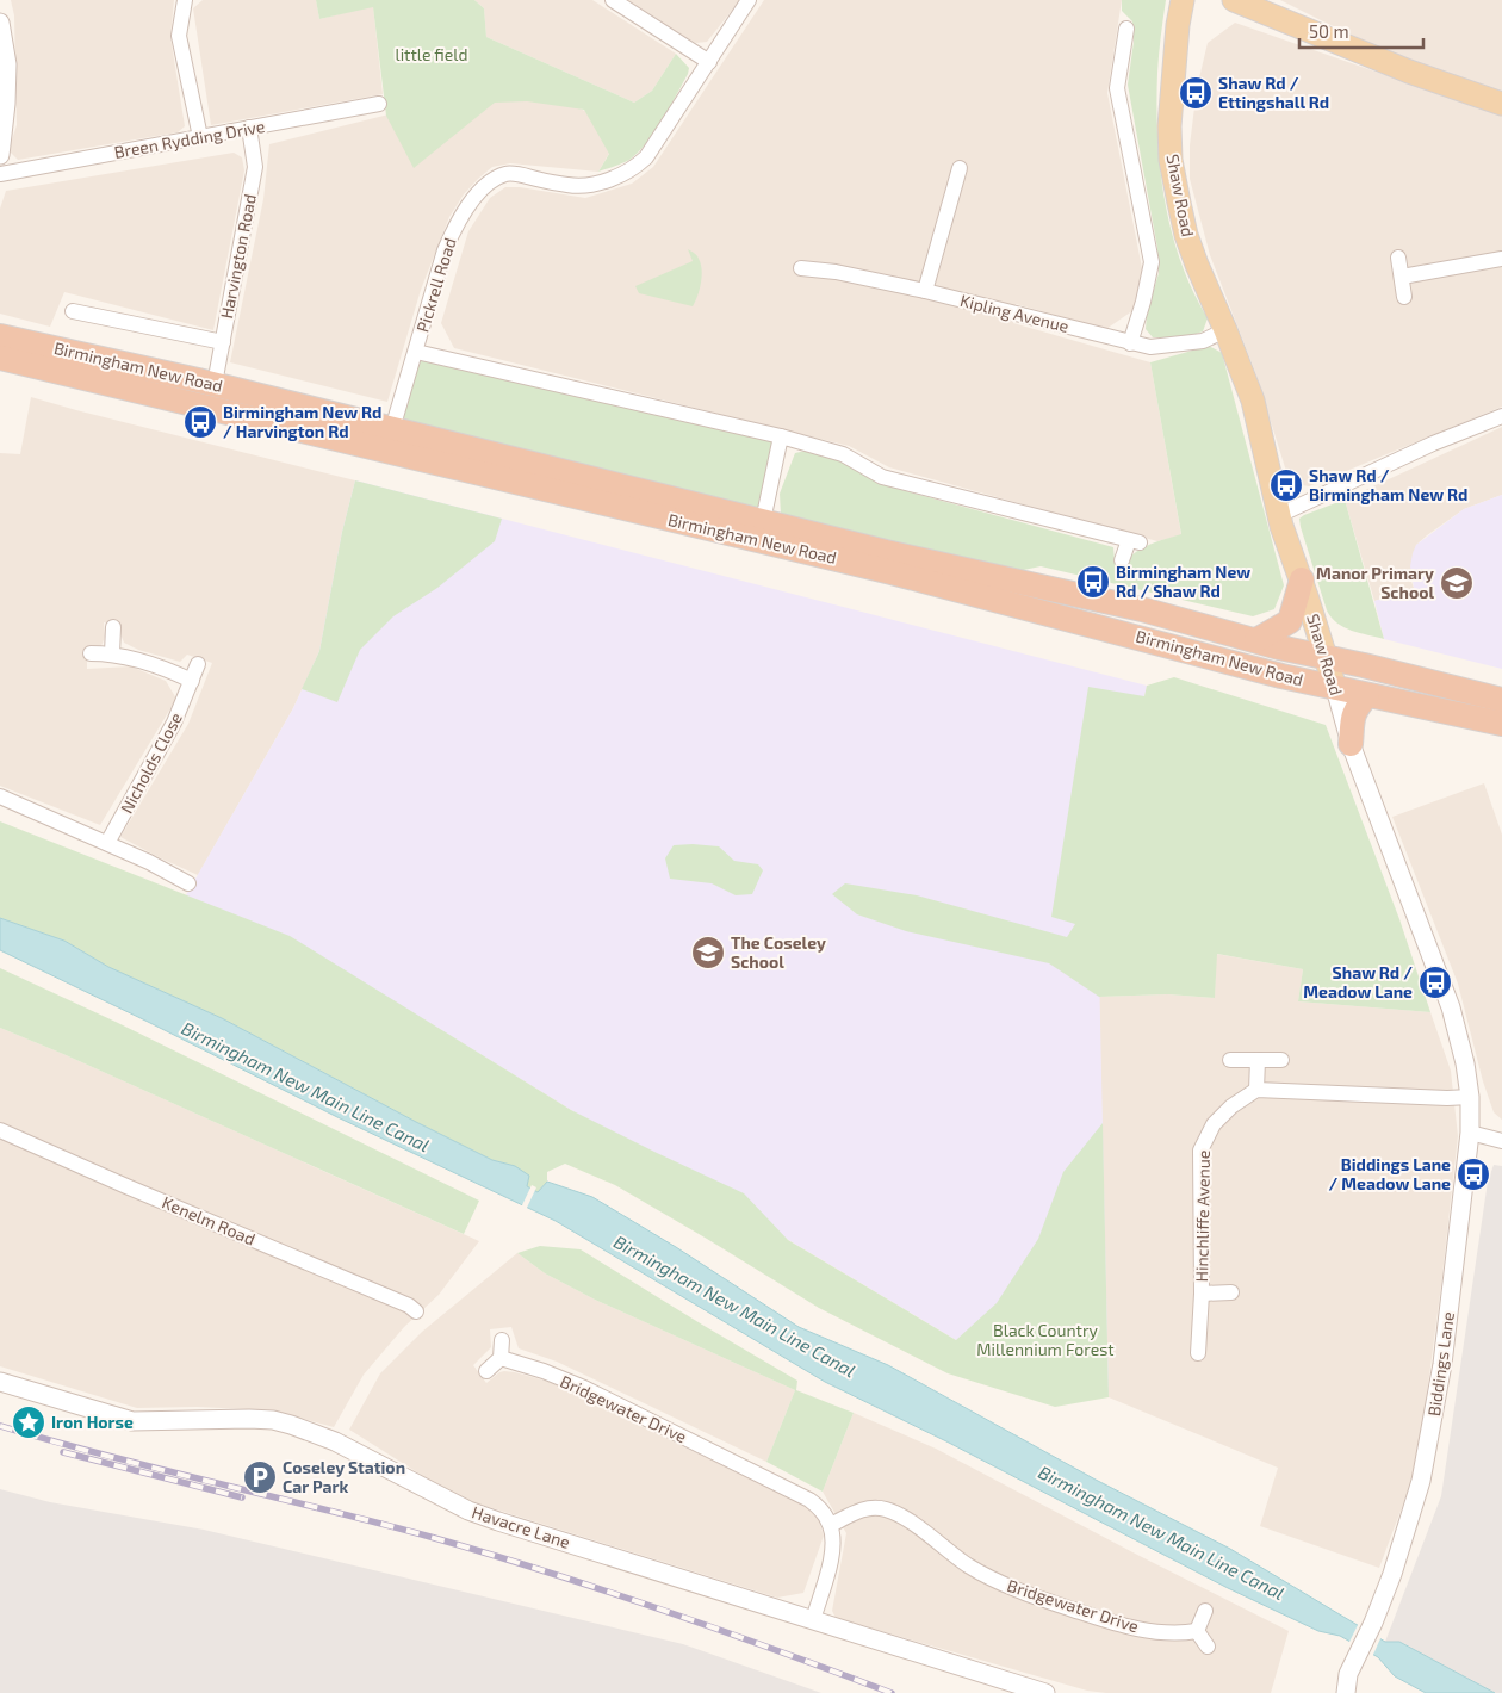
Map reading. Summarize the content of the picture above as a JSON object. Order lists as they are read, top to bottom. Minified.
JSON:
{"streets":{"highway":["Birmingham New Road"],"main road":["Shaw Road"],"street":["Breen Rydding Drive","Harvington Road","Pickrell Road","Kipling Avenue","Nicholds Close","Hinchliffe Avenue","Kenelm Road","Biddings Lane","Bridgewater Drive","Havacre Lane"]},"crossings":[["Breen Rydding Drive","Harvington Road"],["Shaw Road","Kipling Avenue"],["Shaw Road","Birmingham New Road"],["Shaw Road","Biddings Lane"],["Harvington Road","Birmingham New Road"],["Pickrell Road","Birmingham New Road"]],"water":["Birmingham New Main Line Canal"],"parks":["little field","Black Country Millennium Forest"],"places":{"bus stop":["Shaw Rd / Ettingshall Rd","Birmingham New Rd / Harvington Rd","Shaw Rd / Birmingham New Rd","Birmingham New Rd / Shaw Rd","Shaw Rd / Meadow Lane","Biddings Lane / Meadow Lane"],"school or university":["Manor Primary School","The Coseley School"],"place":["Iron Horse"],"parking":["Coseley Station Car Park"]},"scale_bar":"50 m"}
